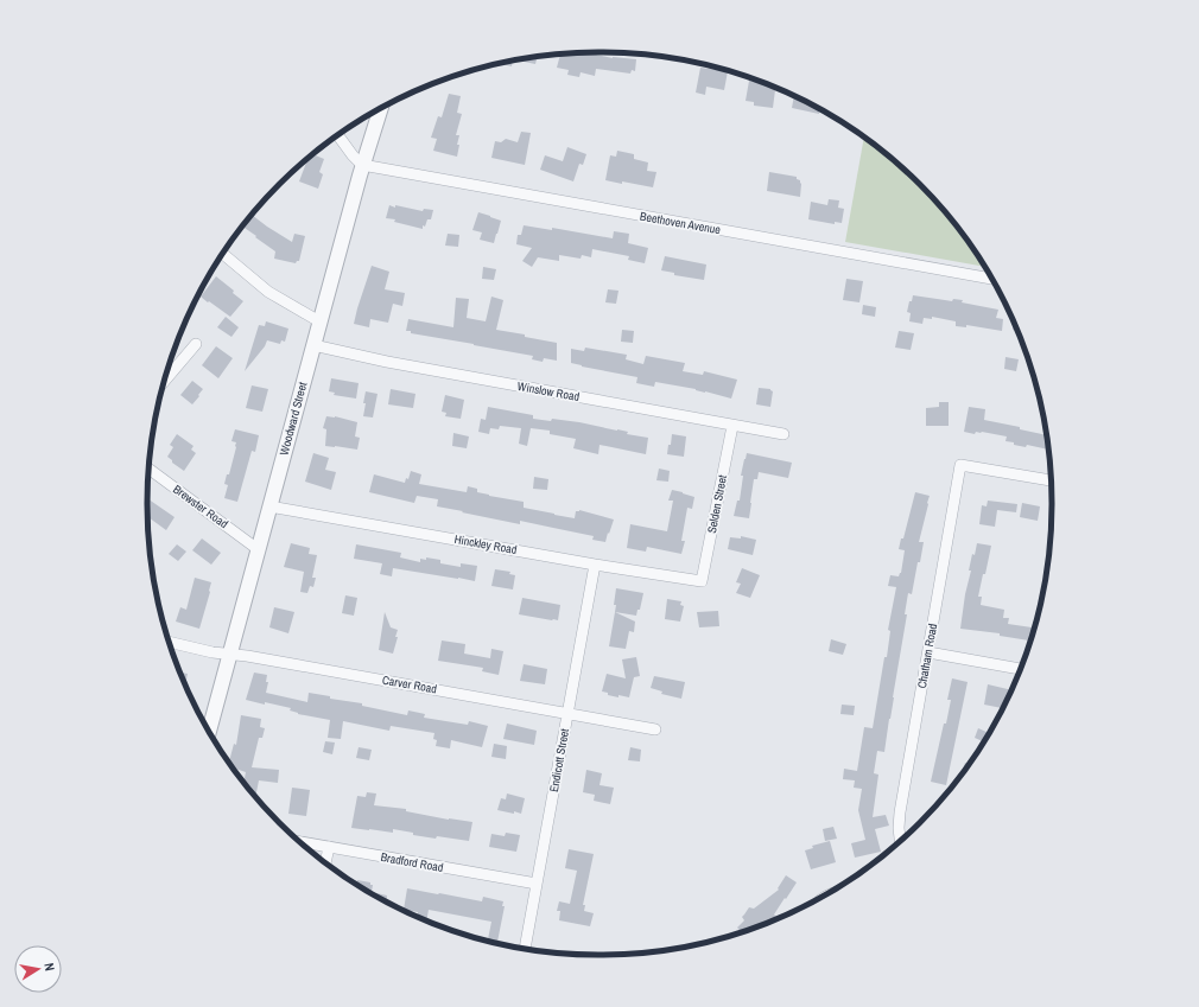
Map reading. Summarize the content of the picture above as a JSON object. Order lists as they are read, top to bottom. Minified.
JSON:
{"streets":{"street":["Beethoven Avenue","Winslow Road","Woodward Street","Selden Street","Brewster Road","Hinckley Road","Chatham Road","Carver Road","Endicott Street","Bradford Road"]},"crossings":[["Beethoven Avenue","Woodward Street"],["Winslow Road","Woodward Street"],["Winslow Road","Selden Street"],["Woodward Street","Brewster Road"],["Woodward Street","Hinckley Road"],["Woodward Street","Carver Road"],["Selden Street","Hinckley Road"],["Hinckley Road","Endicott Street"],["Carver Road","Endicott Street"],["Endicott Street","Bradford Road"]],"north":"right"}
